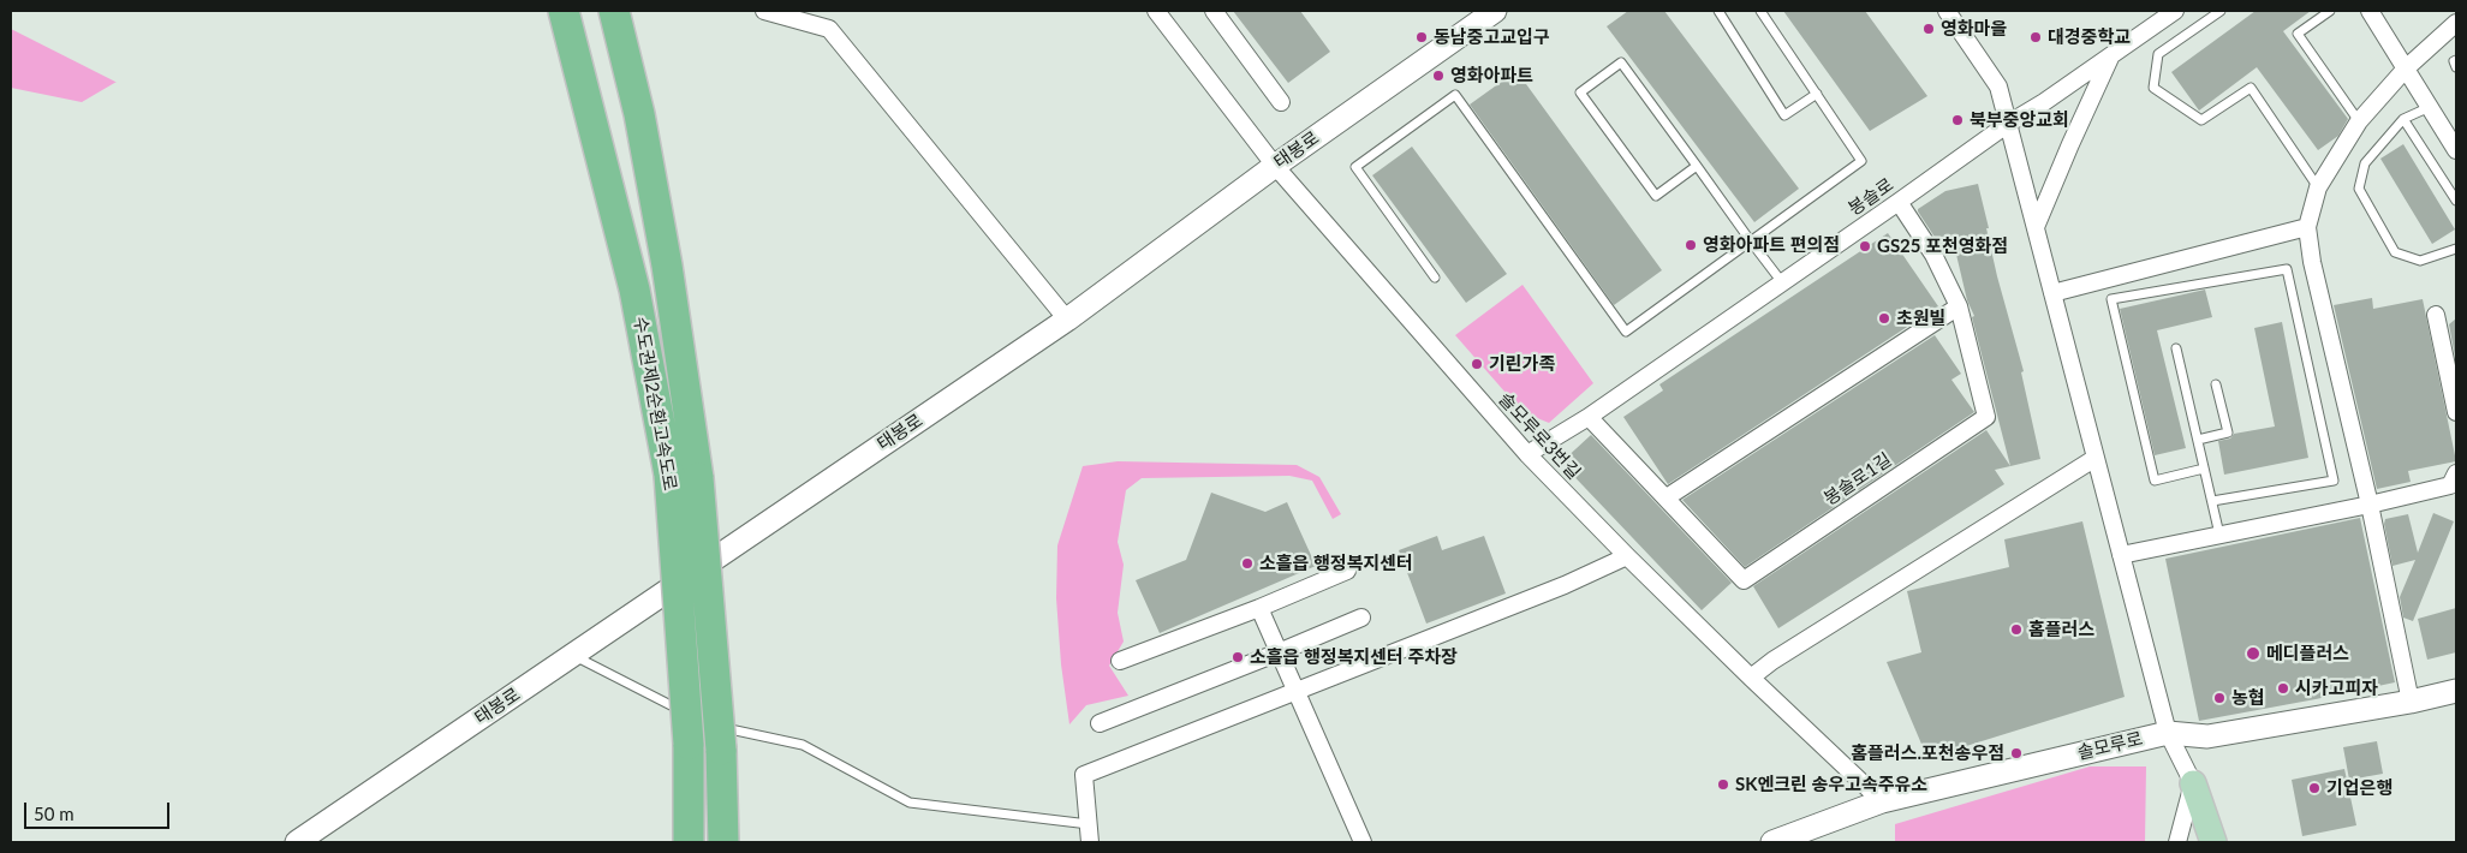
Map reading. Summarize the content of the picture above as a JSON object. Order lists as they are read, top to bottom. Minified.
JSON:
{"streets":{"highway":["수도권제2순환고속도로"],"main road":["태봉로","솔모루로"],"street":["봉솔로","솔모루로3번길","봉솔로1길"]},"crossings":[["태봉로","솔모루로3번길"],["봉솔로","솔모루로3번길"],["봉솔로","봉솔로1길"],["솔모루로3번길","솔모루로"]],"places":["영화마을","동남중고교입구","대경중학교","영화아파트","북부중앙교회","영화아파트 편의점","GS25 포천영화점","초원빌","기린가족","소흘읍 행정복지센터","홈플러스","메디플러스","소흘읍 행정복지센터 주차장","시카고피자","농협","홈플러스.포천송우점","SK엔크린 송우고속주유소","기업은행"],"scale_bar":"50 m"}
